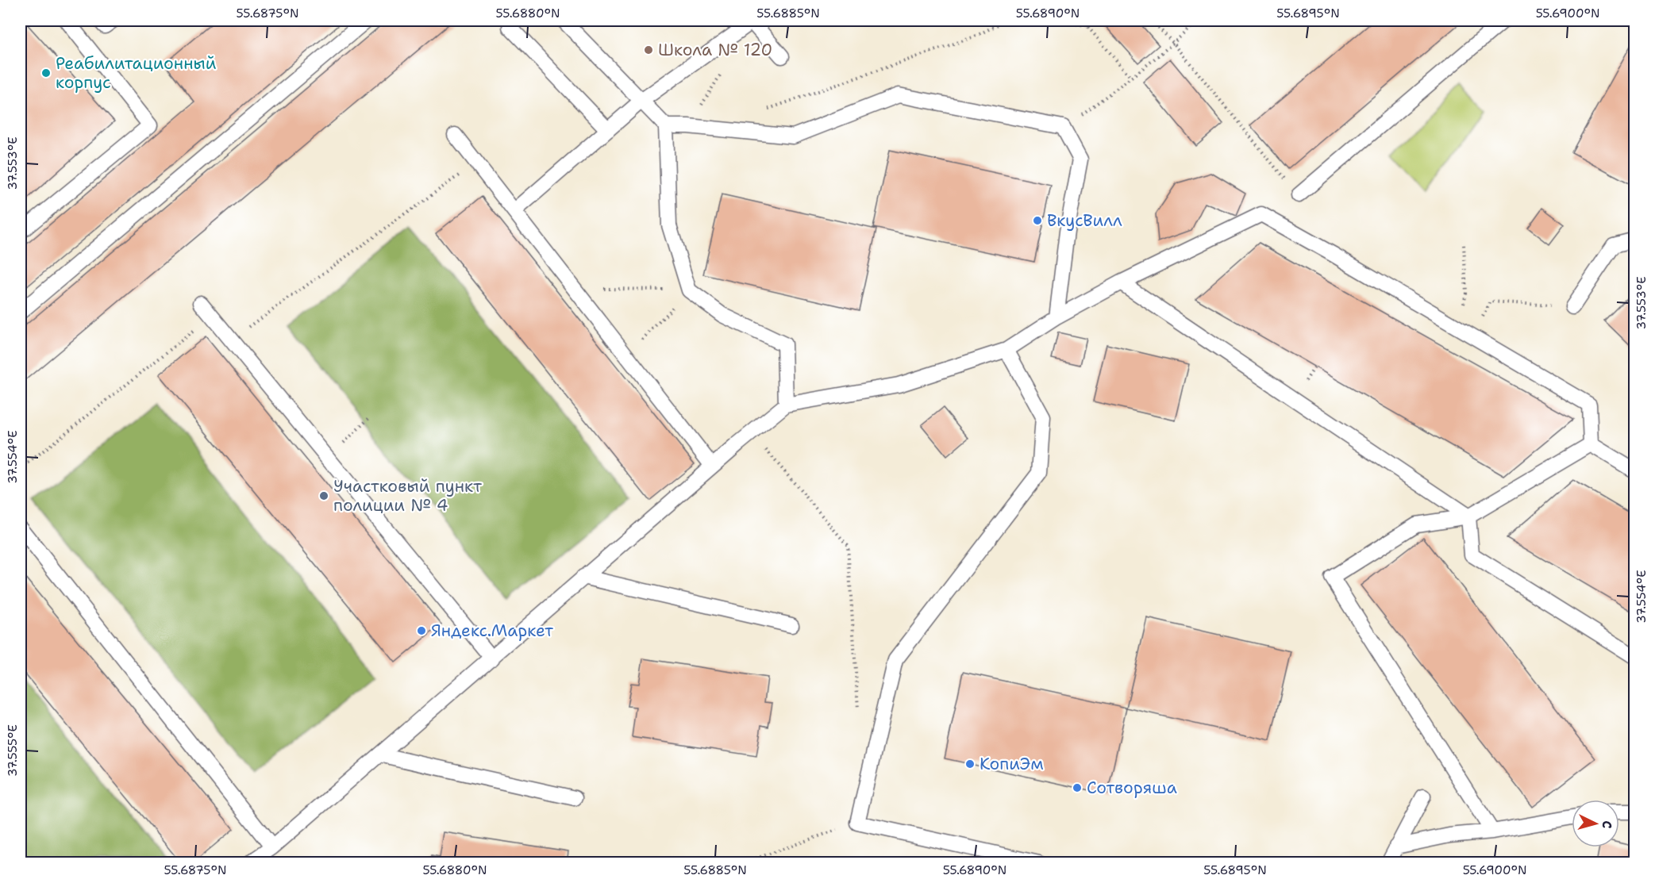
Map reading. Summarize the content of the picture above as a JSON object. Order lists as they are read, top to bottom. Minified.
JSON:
{"places":["Школа № 120","Реабилитационный корпус","ВкусВилл","Участковый пункт полиции № 4","Яндекс.Маркет","КопиЭм","Сотворяша"],"north":"right","coordinates":["55.6875°N","55.6880°N","55.6885°N","55.6890°N","55.6895°N","55.6900°N","37.553°E","37.554°E","37.555°E"]}
